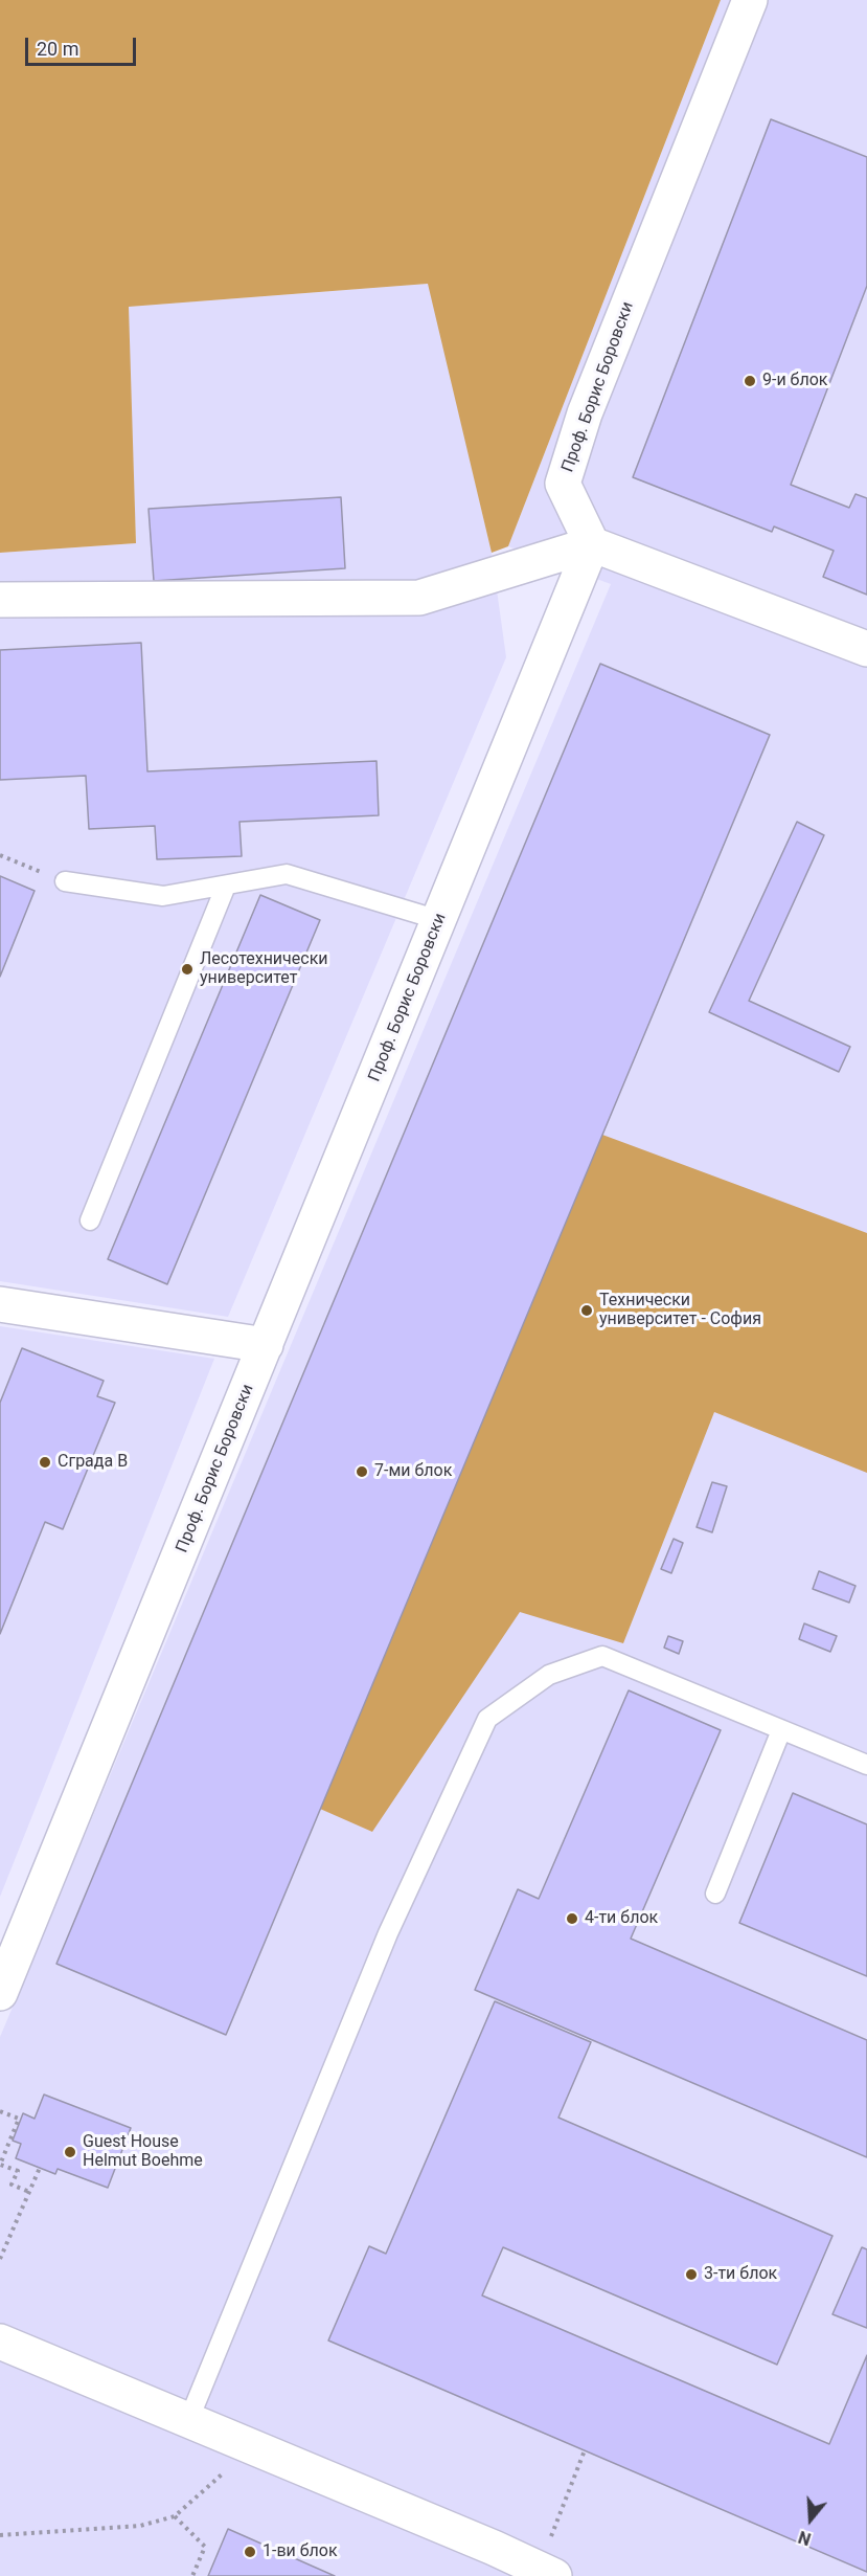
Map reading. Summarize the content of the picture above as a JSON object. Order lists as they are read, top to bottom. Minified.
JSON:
{"streets":{"street":["Проф. Борис Боровски"]},"places":["9-и блок","Лесотехнически университет","Технически университет - София","Сграда В","7-ми блок","4-ти блок","Guest House Helmut Boehme","3-ти блок","1-ви блок"],"scale_bar":"20 m","north":"bottom"}
